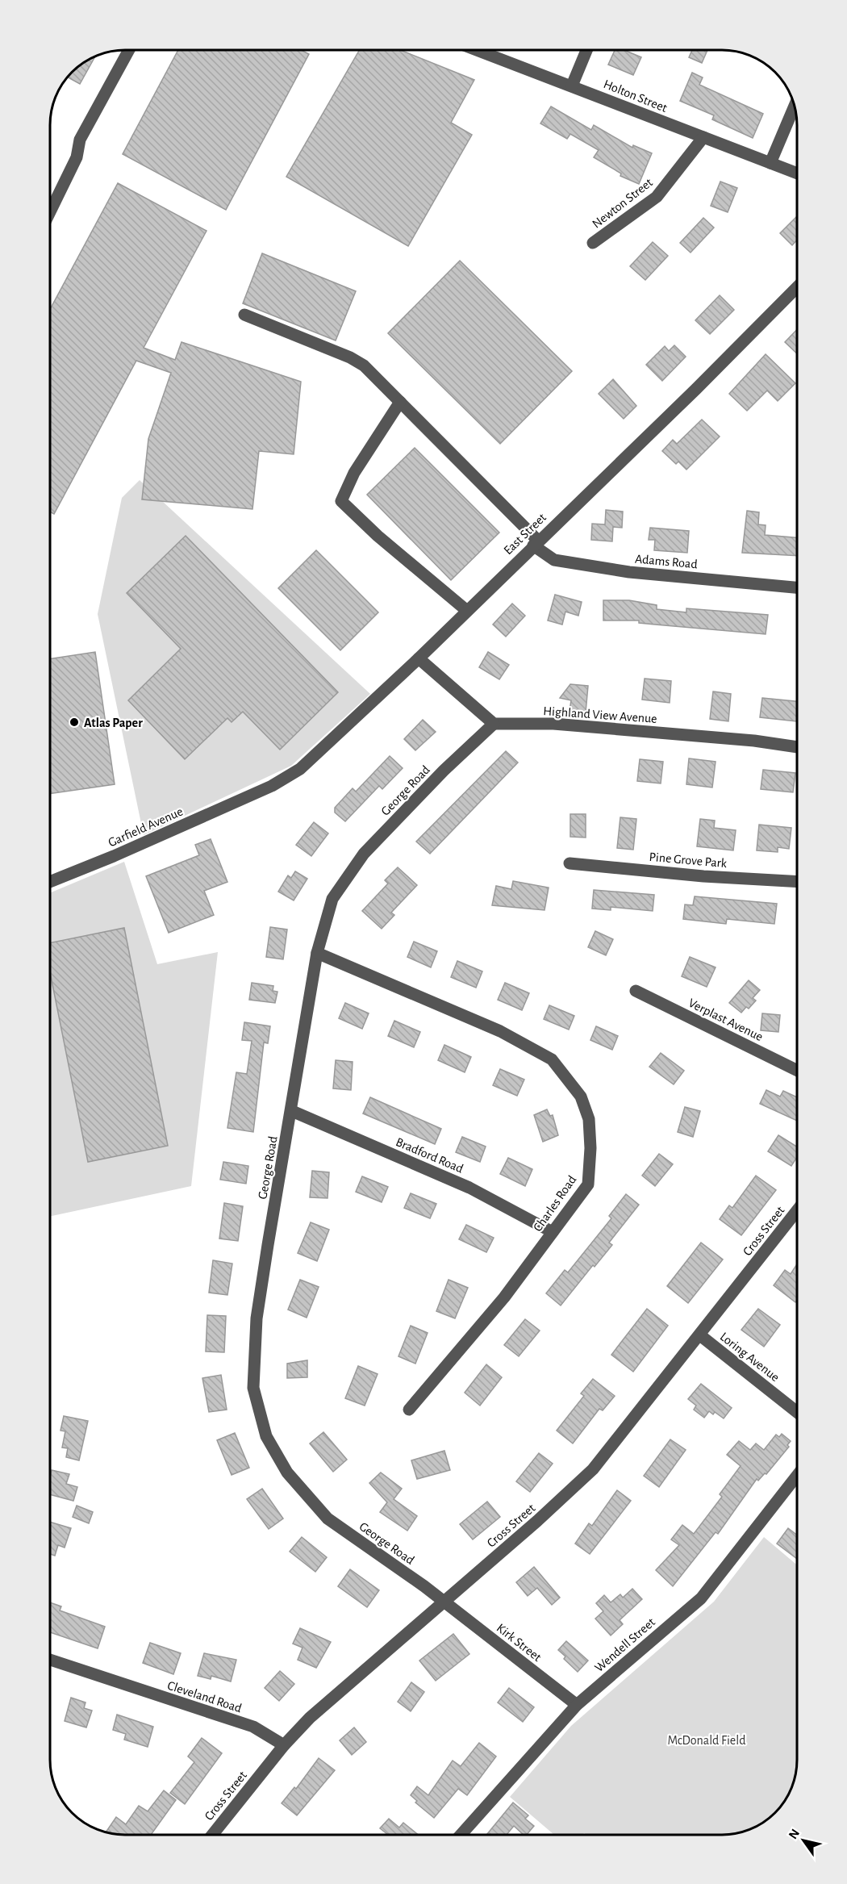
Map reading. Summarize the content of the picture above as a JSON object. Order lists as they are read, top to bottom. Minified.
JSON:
{"streets":{"street":["Holton Street","Newton Street","East Street","Adams Road","Highland View Avenue","George Road","Garfield Avenue","Pine Grove Park","Verplast Avenue","Bradford Road","Charles Road","Cross Street","Loring Avenue","Kirk Street","Wendell Street","Cleveland Road"]},"crossings":[["Holton Street","Newton Street"],["East Street","Adams Road"],["East Street","Garfield Avenue"],["Highland View Avenue","George Road"],["George Road","Bradford Road"],["George Road","Charles Road"],["George Road","Cross Street"],["George Road","Kirk Street"],["Bradford Road","Charles Road"],["Cross Street","Loring Avenue"],["Cross Street","Kirk Street"],["Cross Street","Cleveland Road"],["Kirk Street","Wendell Street"]],"parks":["McDonald Field"],"places":["Atlas Paper"],"north":"top left"}
